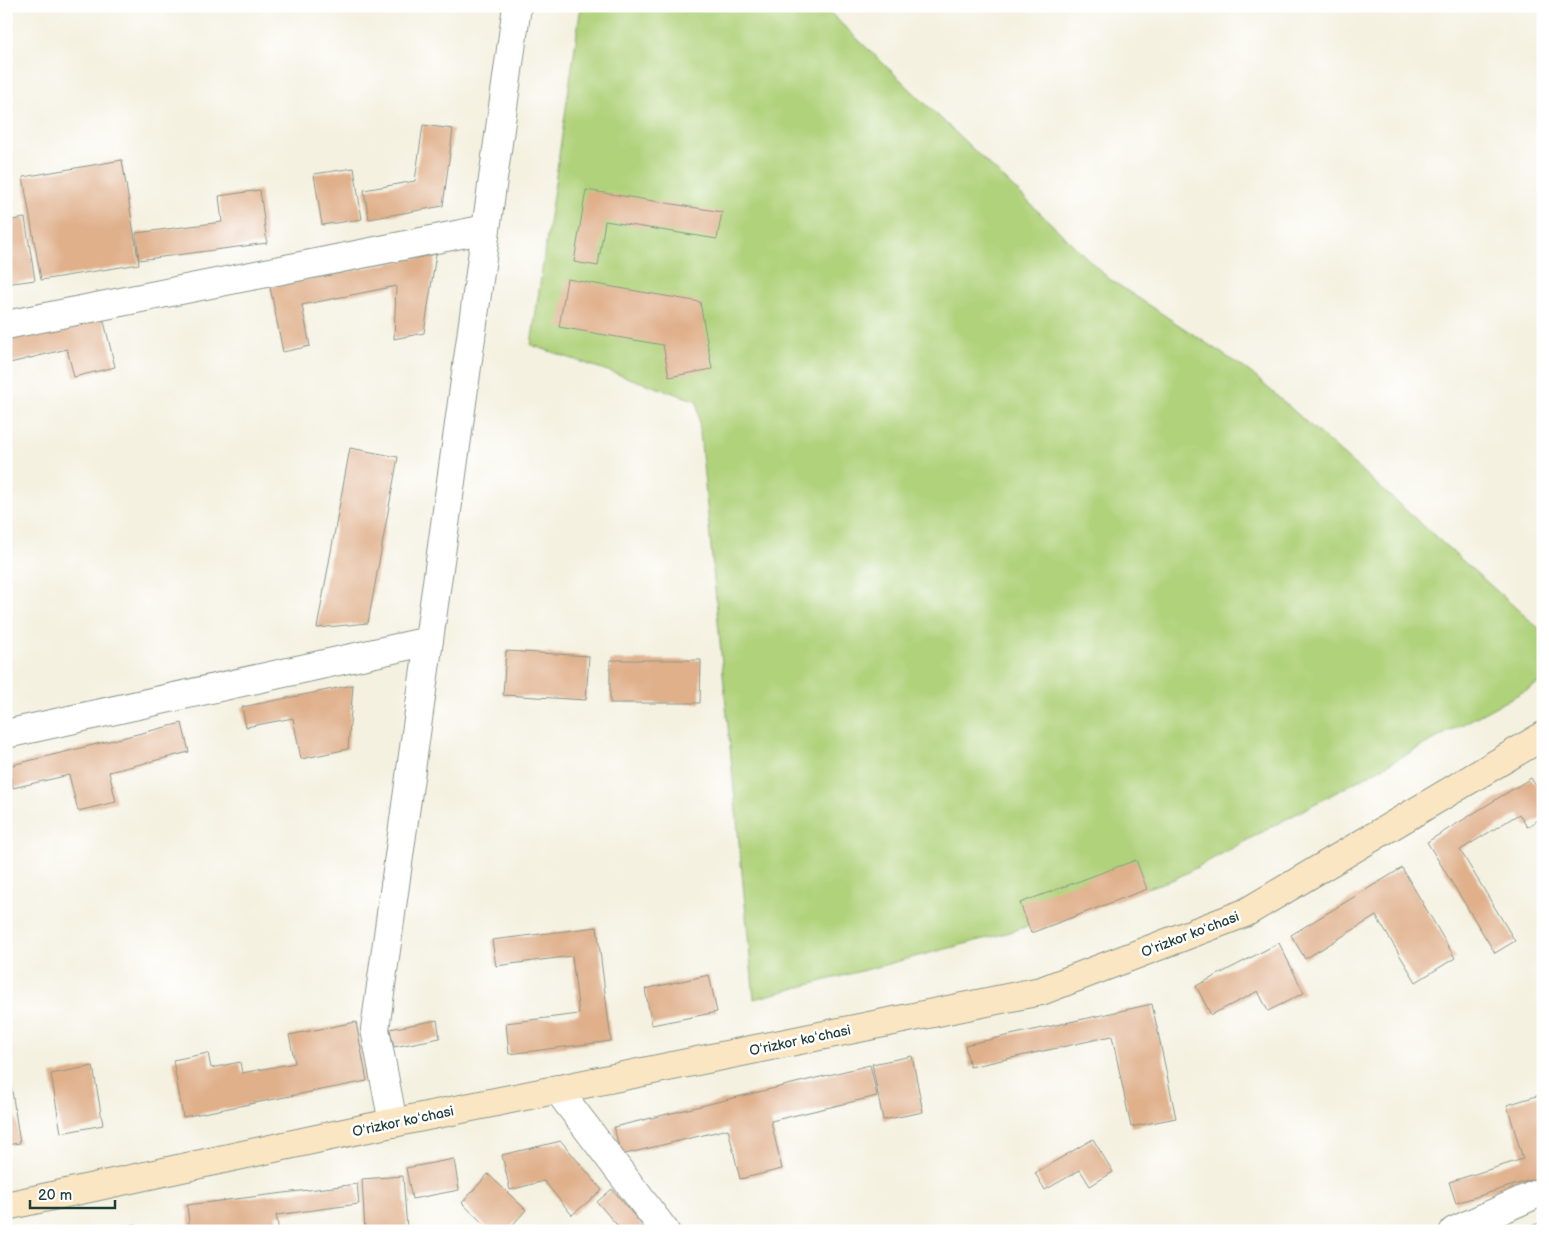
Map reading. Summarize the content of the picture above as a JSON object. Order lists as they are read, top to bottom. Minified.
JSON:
{"streets":{"main road":["Oʻrizkor koʻchasi"]},"scale_bar":"20 m"}
